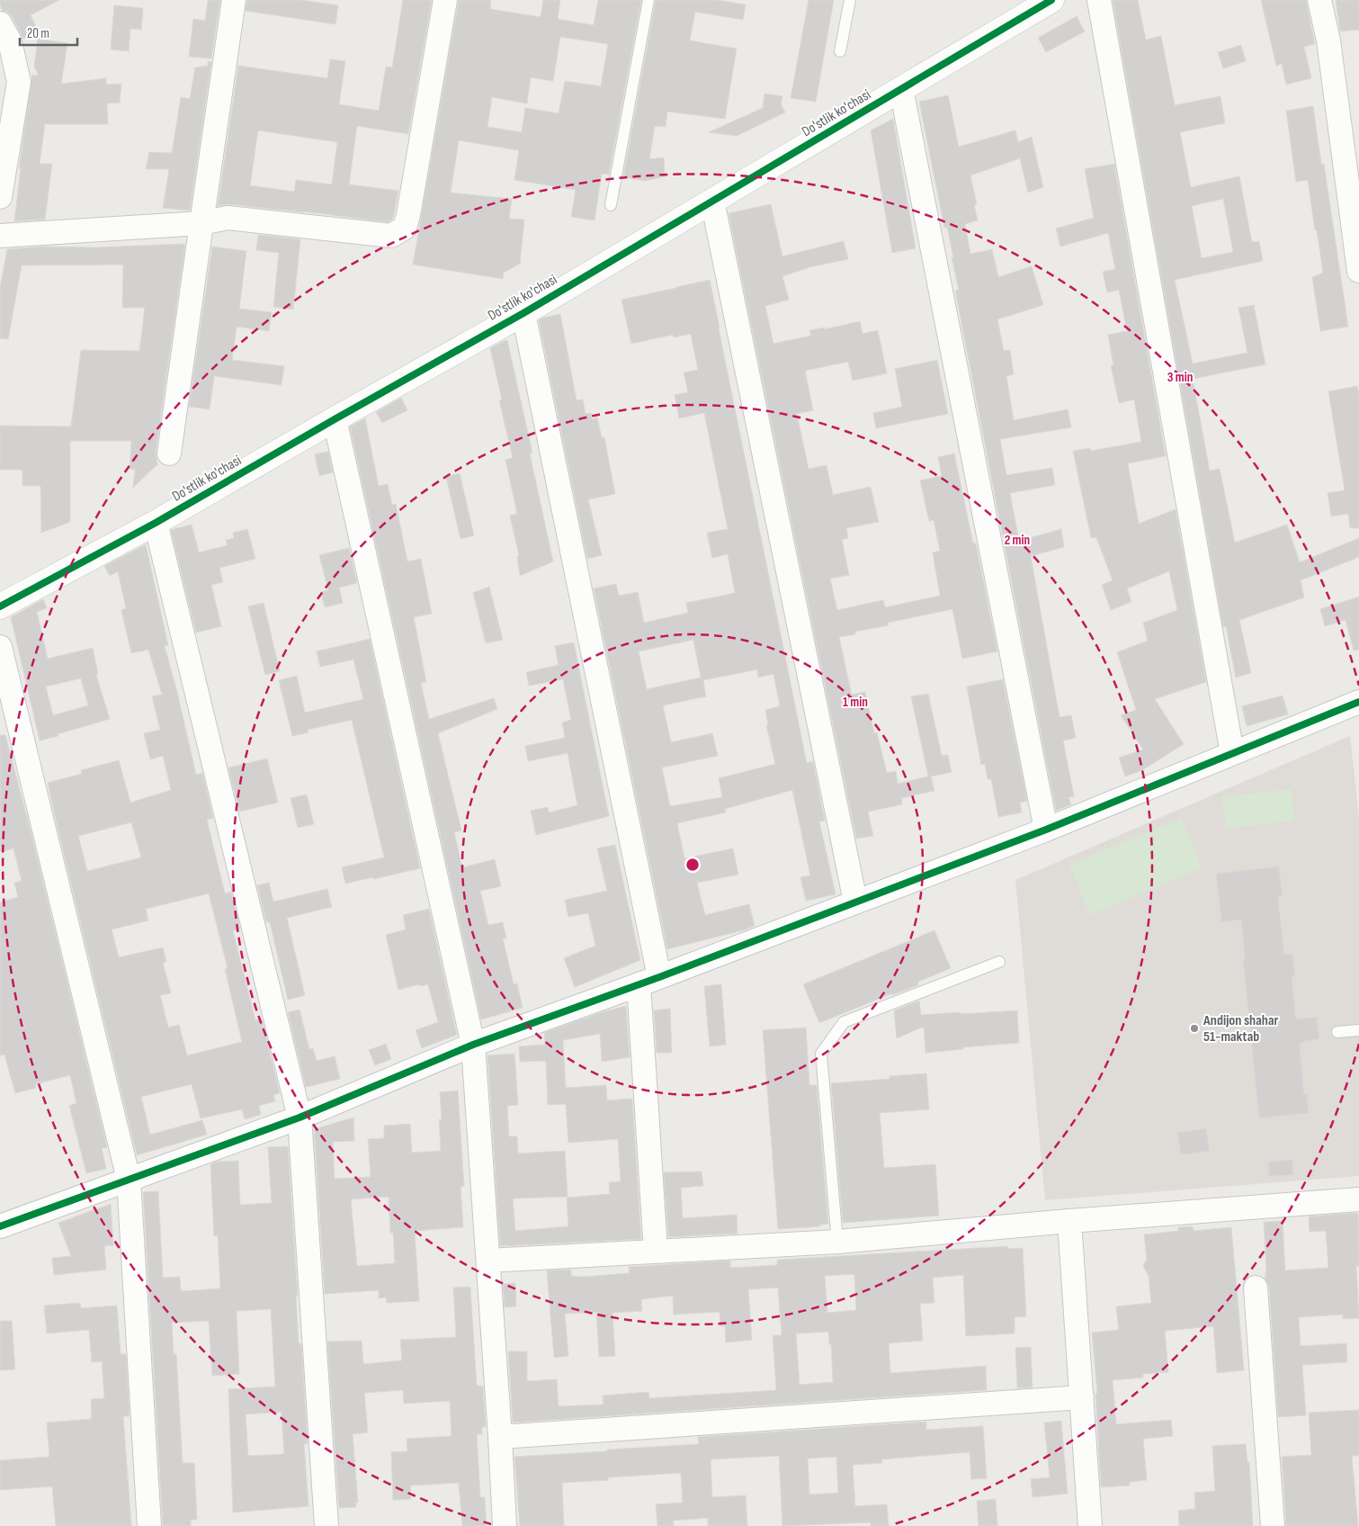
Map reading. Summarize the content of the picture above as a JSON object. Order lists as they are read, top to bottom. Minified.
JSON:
{"streets":{"street":["Do'stlik ko'chasi"]},"places":["Andijon shahar 51-maktab"],"scale_bar":"20 m","rings":["3 min","2 min","1 min"]}
